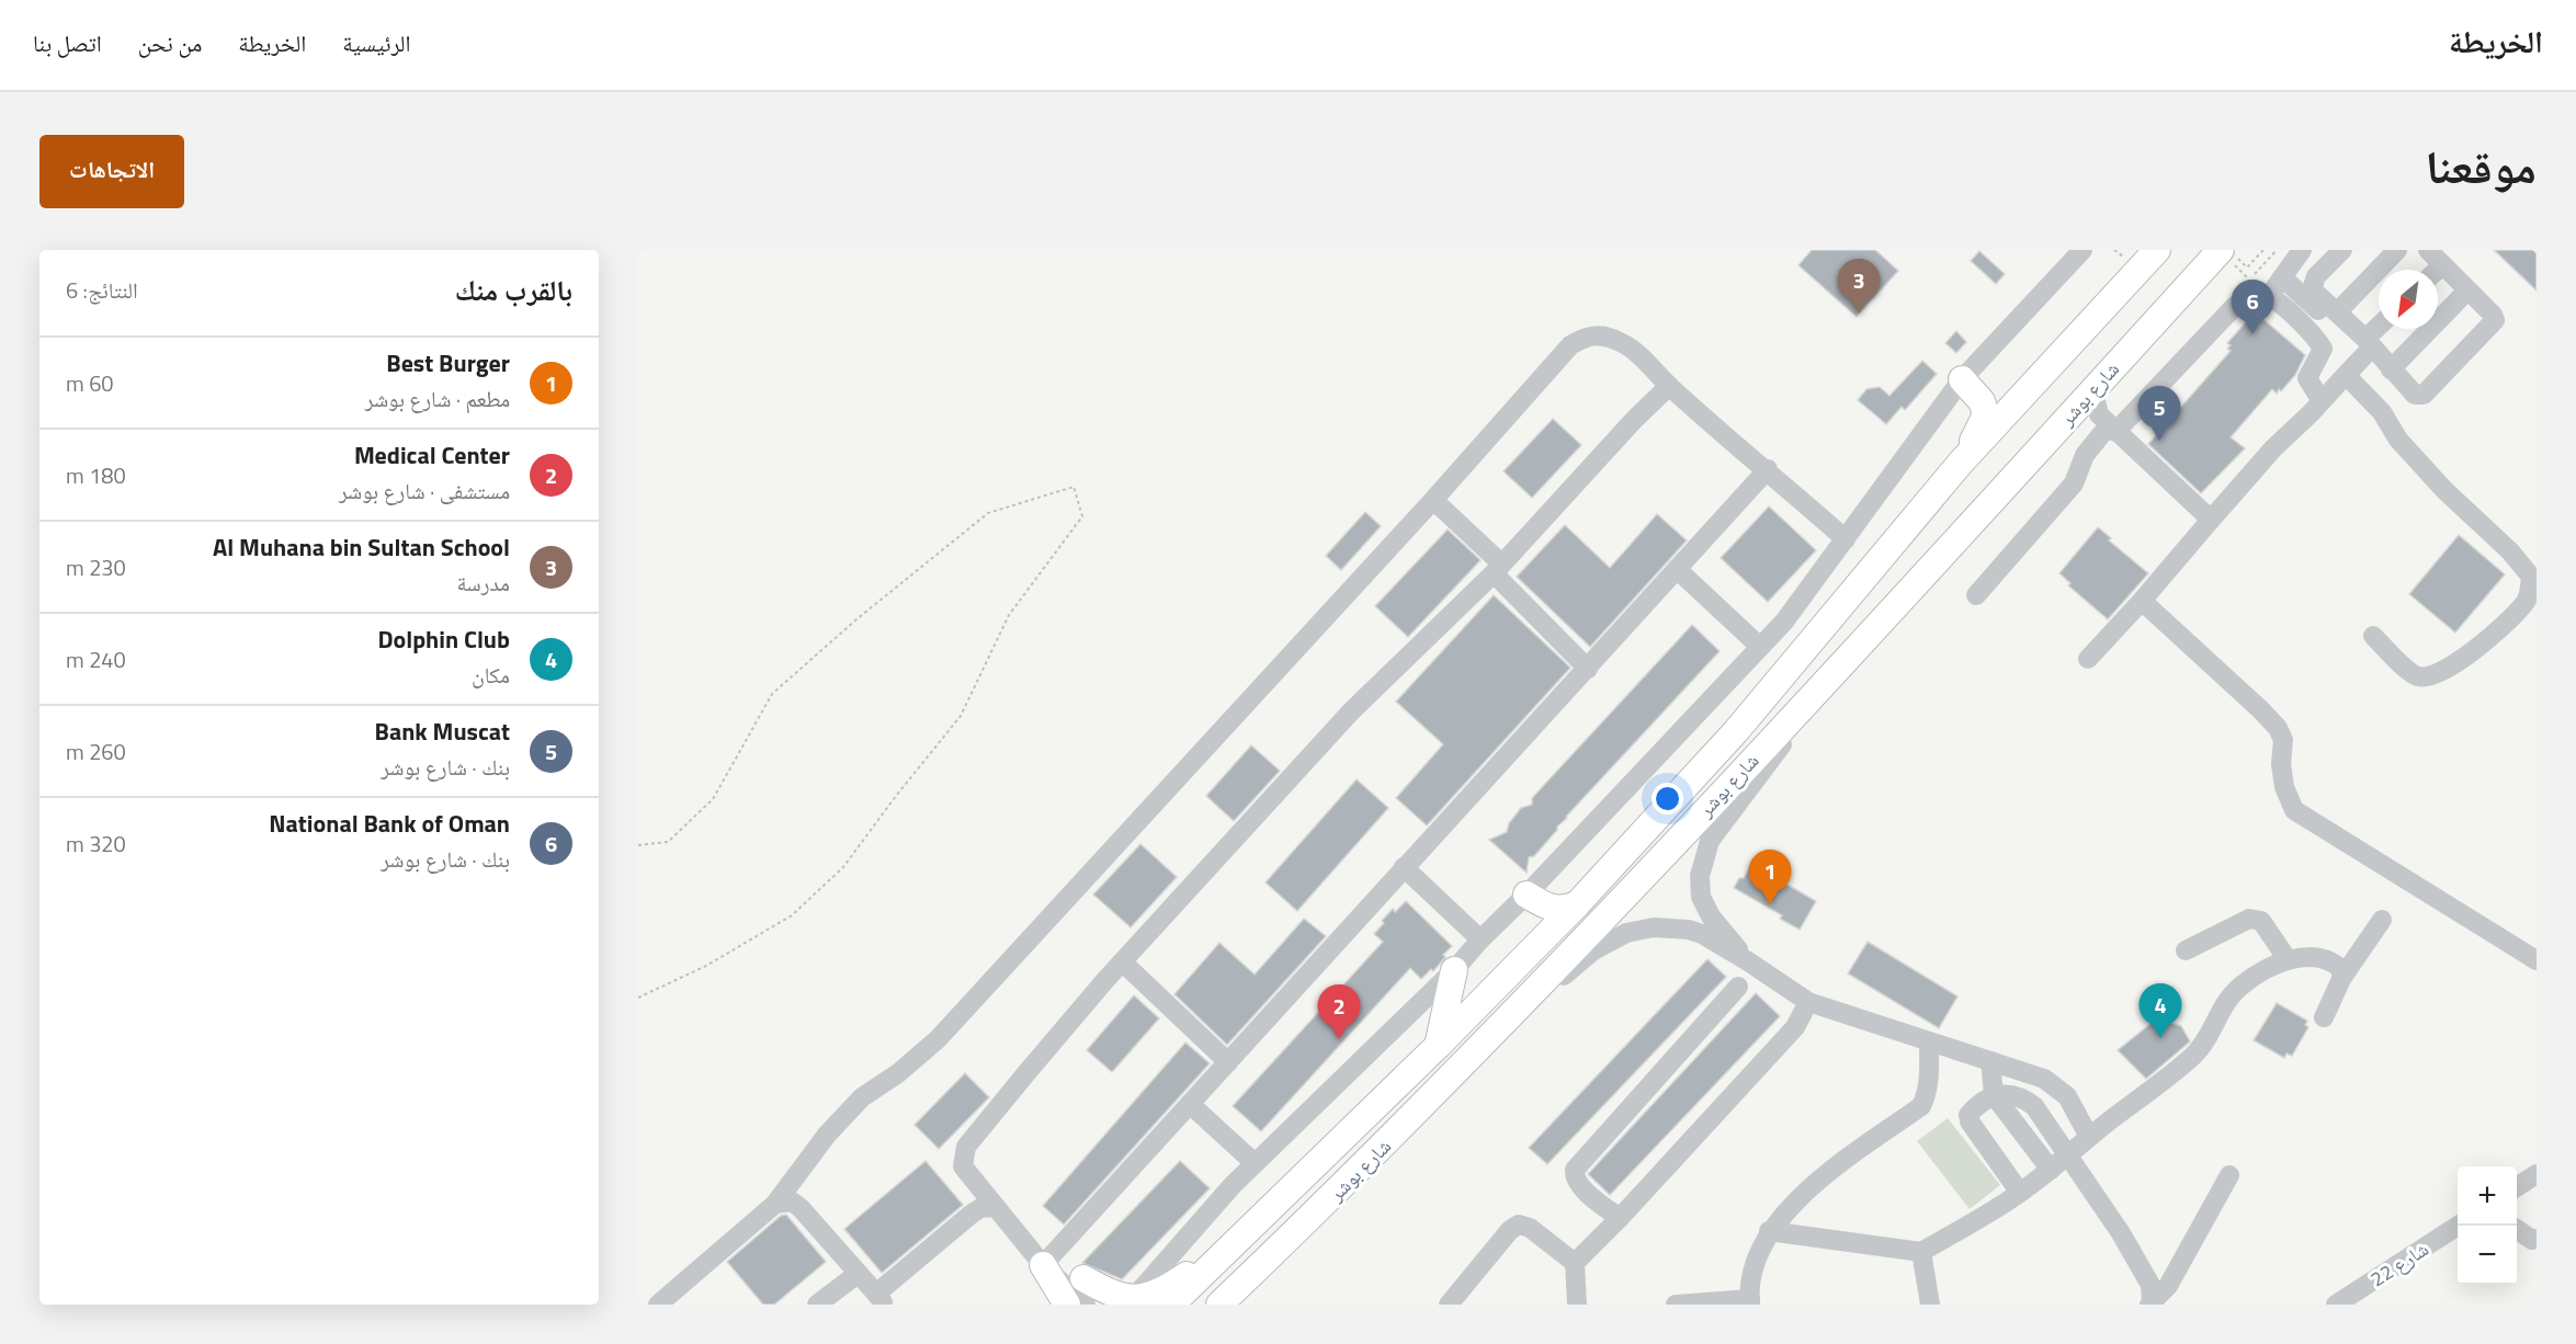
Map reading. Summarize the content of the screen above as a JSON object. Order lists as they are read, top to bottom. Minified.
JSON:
{"streets":{"main road":["شارع بوشر"],"street":["شارع 22"]},"north":"bottom left","page":{"header":"الخريطة","nav":["الرئيسية","الخريطة","من نحن","اتصل بنا"],"title":"موقعنا","buttons":"الاتجاهات","heading":["بالقرب منك","النتائج: 6"],"pins":["3","6","5","1","4","2"],"list":[{"mark":"1","name":"Best Burger","note":"مطعم · شارع بوشر","value":"60 m"},{"mark":"2","name":"Medical Center","note":"مستشفى · شارع بوشر","value":"180 m"},{"mark":"3","name":"Al Muhana bin Sultan School","note":"مدرسة","value":"230 m"},{"mark":"4","name":"Dolphin Club","note":"مكان","value":"240 m"},{"mark":"5","name":"Bank Muscat","note":"بنك · شارع بوشر","value":"260 m"},{"mark":"6","name":"National Bank of Oman","note":"بنك · شارع بوشر","value":"320 m"}],"map_buttons":["+","−"]}}
